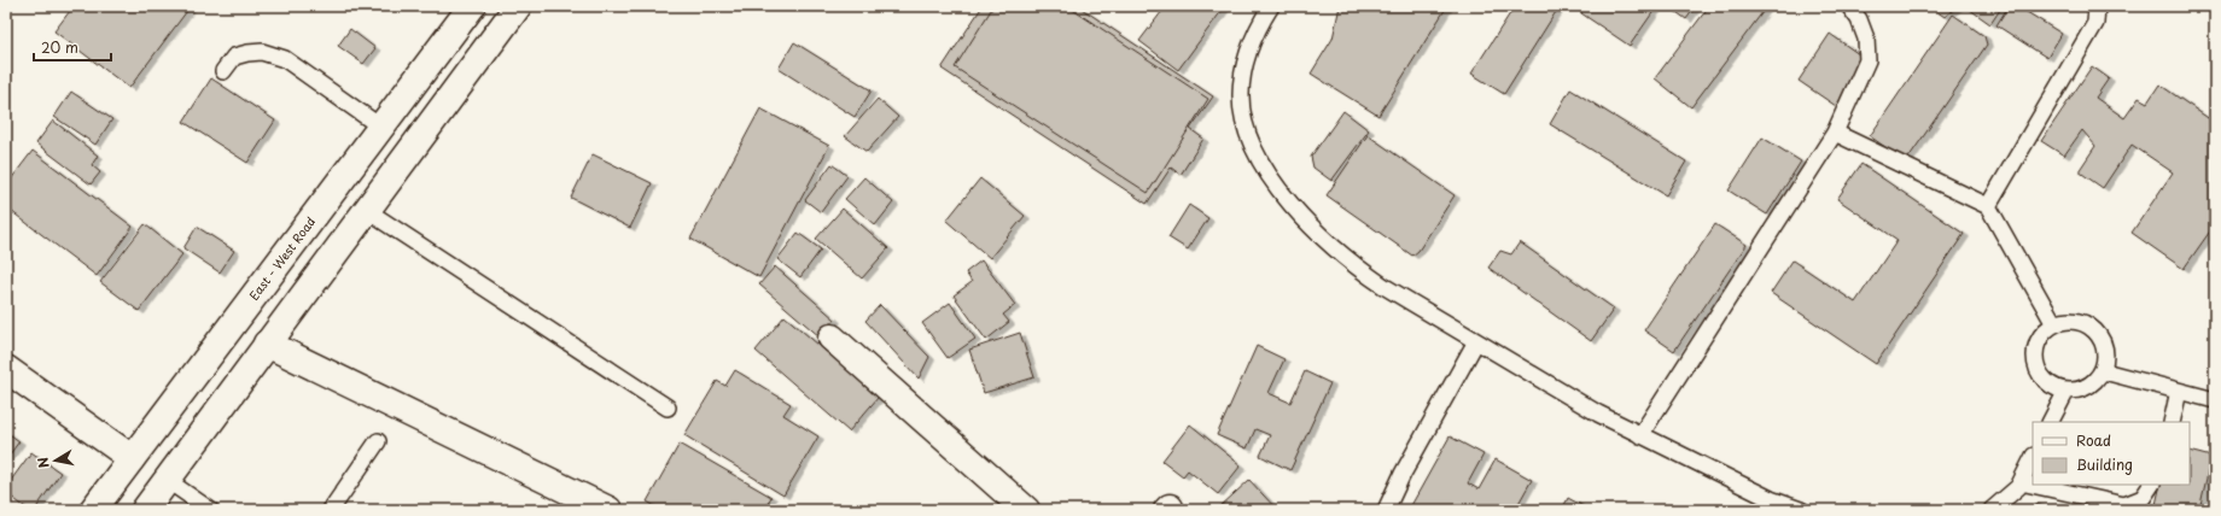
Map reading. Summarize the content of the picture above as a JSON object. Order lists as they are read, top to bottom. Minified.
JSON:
{"streets":{"main road":["East - West Road"]},"legend":["Road","Building"],"scale_bar":"20 m","north":"left"}
